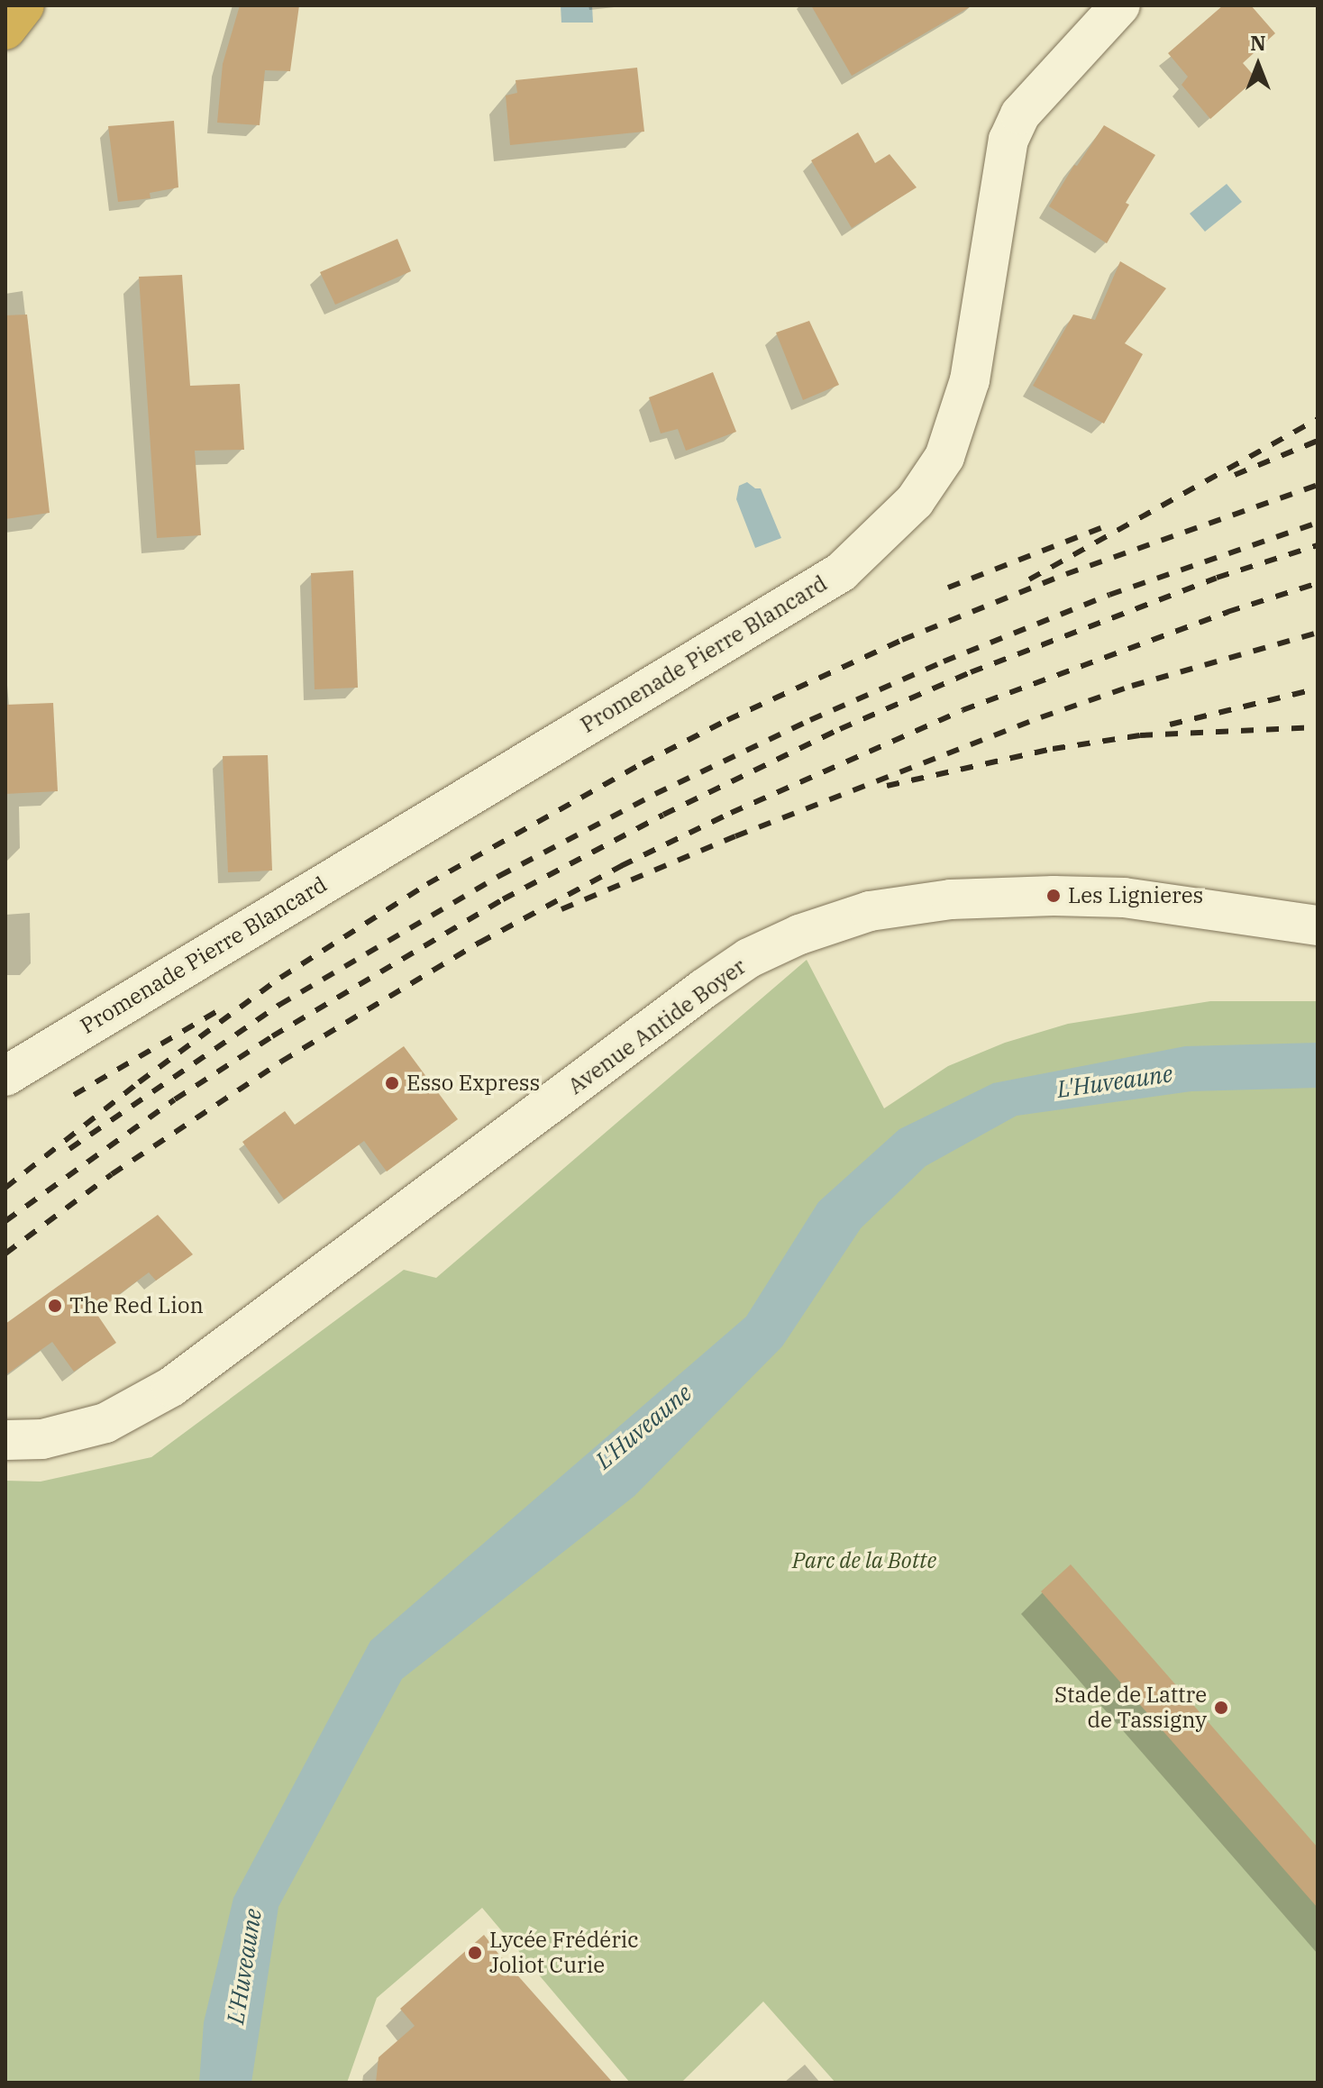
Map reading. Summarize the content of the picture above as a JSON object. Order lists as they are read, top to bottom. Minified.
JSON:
{"streets":{"street":["Promenade Pierre Blancard","Avenue Antide Boyer"]},"water":["L'Huveaune"],"parks":["Parc de la Botte"],"places":["Les Lignieres","Esso Express","The Red Lion","Stade de Lattre de Tassigny","Lycée Frédéric Joliot Curie"],"north":"top"}
